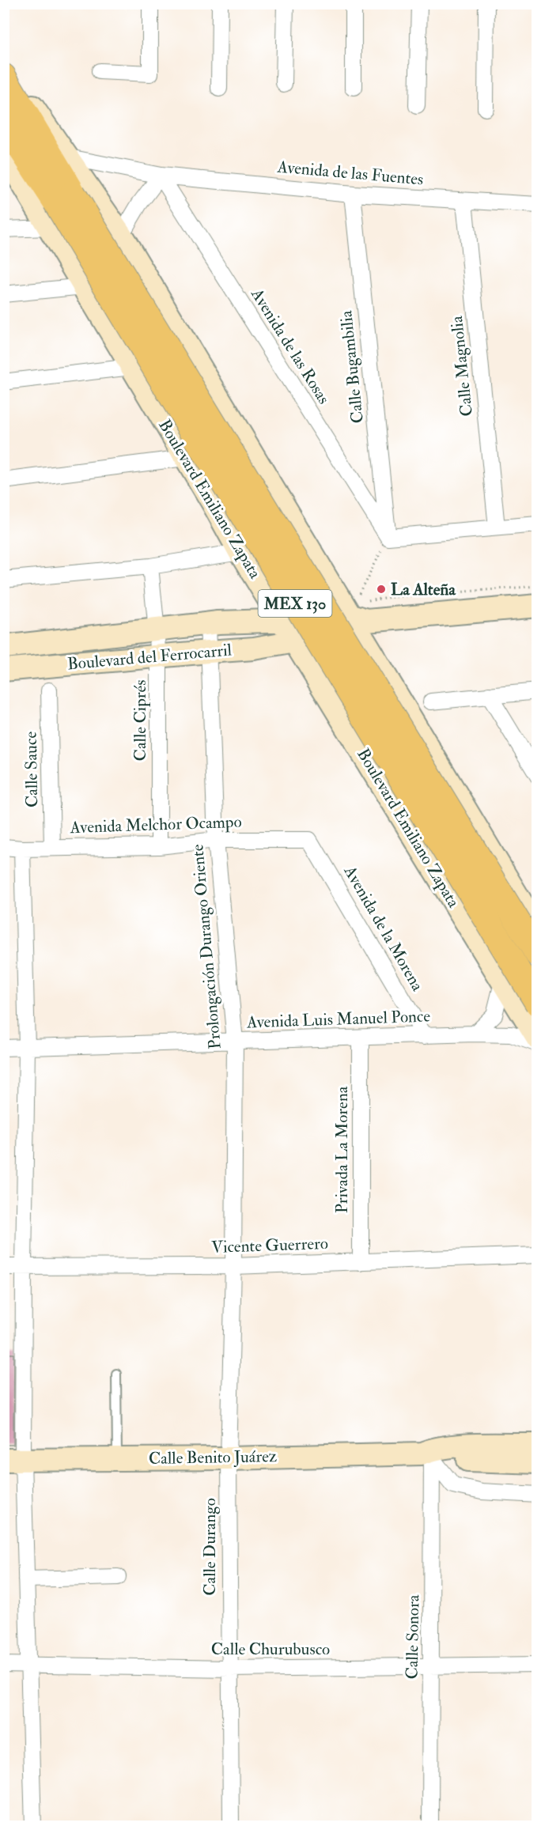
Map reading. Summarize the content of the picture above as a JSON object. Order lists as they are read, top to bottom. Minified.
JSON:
{"streets":{"main road":["Boulevard Emiliano Zapata","MEX 130"],"street":["Avenida de las Fuentes","Avenida de las Rosas","Calle Magnolia","Calle Bugambilia","Boulevard del Ferrocarril","Calle Ciprés","Calle Sauce","Avenida Melchor Ocampo","Avenida de la Morena","Prolongación Durango Oriente","Avenida Luis Manuel Ponce","Privada La Morena","Vicente Guerrero","Calle Benito Juárez","Calle Durango","Calle Sonora","Calle Churubusco"]},"crossings":[["Avenida de las Fuentes","Avenida de las Rosas"],["Avenida de las Fuentes","Calle Magnolia"],["Avenida de las Fuentes","Calle Bugambilia"],["Avenida de las Rosas","Calle Bugambilia"],["Boulevard Emiliano Zapata","MEX 130"],["Boulevard Emiliano Zapata","Boulevard del Ferrocarril"],["Boulevard del Ferrocarril","Calle Ciprés"],["Boulevard del Ferrocarril","Prolongación Durango Oriente"],["Calle Ciprés","Avenida Melchor Ocampo"],["Calle Sauce","Avenida Melchor Ocampo"],["Avenida Melchor Ocampo","Avenida de la Morena"],["Avenida Melchor Ocampo","Prolongación Durango Oriente"],["Avenida de la Morena","Avenida Luis Manuel Ponce"],["Prolongación Durango Oriente","Avenida Luis Manuel Ponce"],["Prolongación Durango Oriente","Vicente Guerrero"],["Prolongación Durango Oriente","Calle Durango"],["Avenida Luis Manuel Ponce","Privada La Morena"],["Privada La Morena","Vicente Guerrero"],["Vicente Guerrero","Calle Durango"],["Calle Benito Juárez","Calle Durango"],["Calle Benito Juárez","Calle Sonora"],["Calle Durango","Calle Churubusco"],["Calle Sonora","Calle Churubusco"]],"places":["La Alteña"]}
